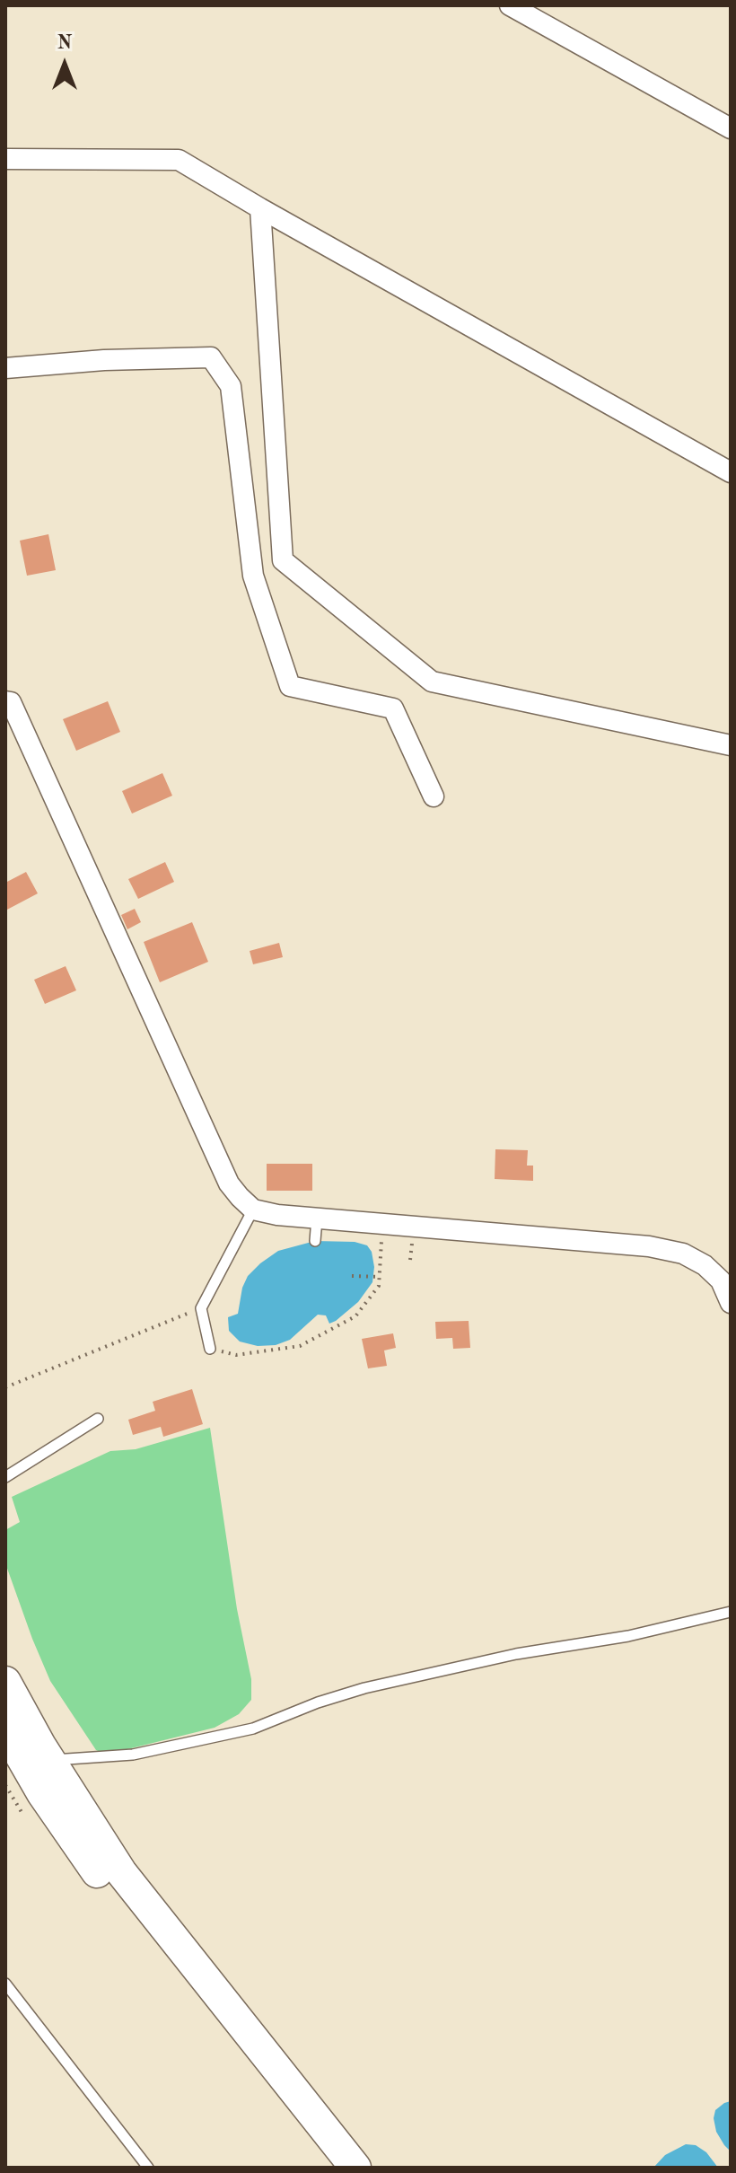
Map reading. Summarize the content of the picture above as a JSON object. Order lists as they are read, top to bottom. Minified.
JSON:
{"north":"top"}
